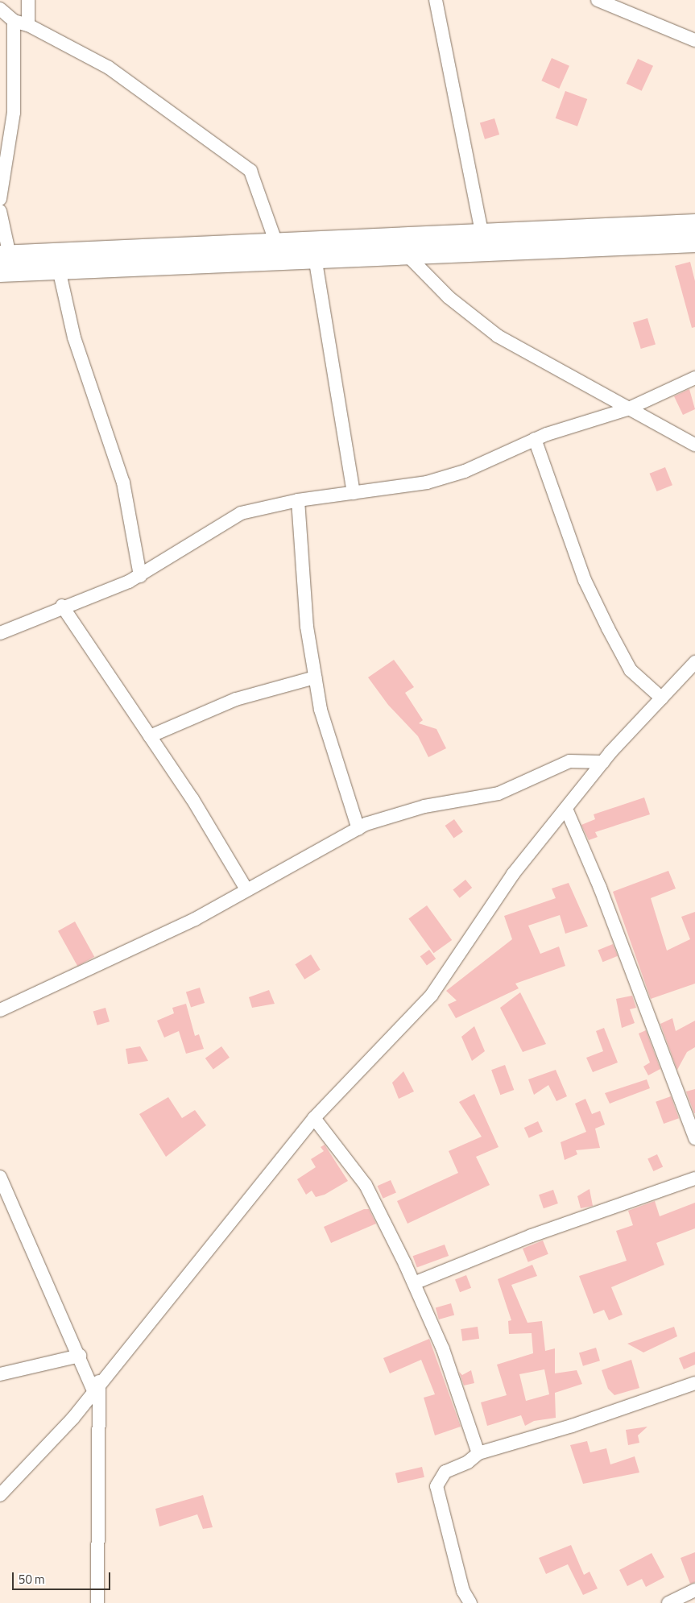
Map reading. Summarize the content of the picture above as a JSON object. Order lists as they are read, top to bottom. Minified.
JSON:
{"scale_bar":"50 m"}
